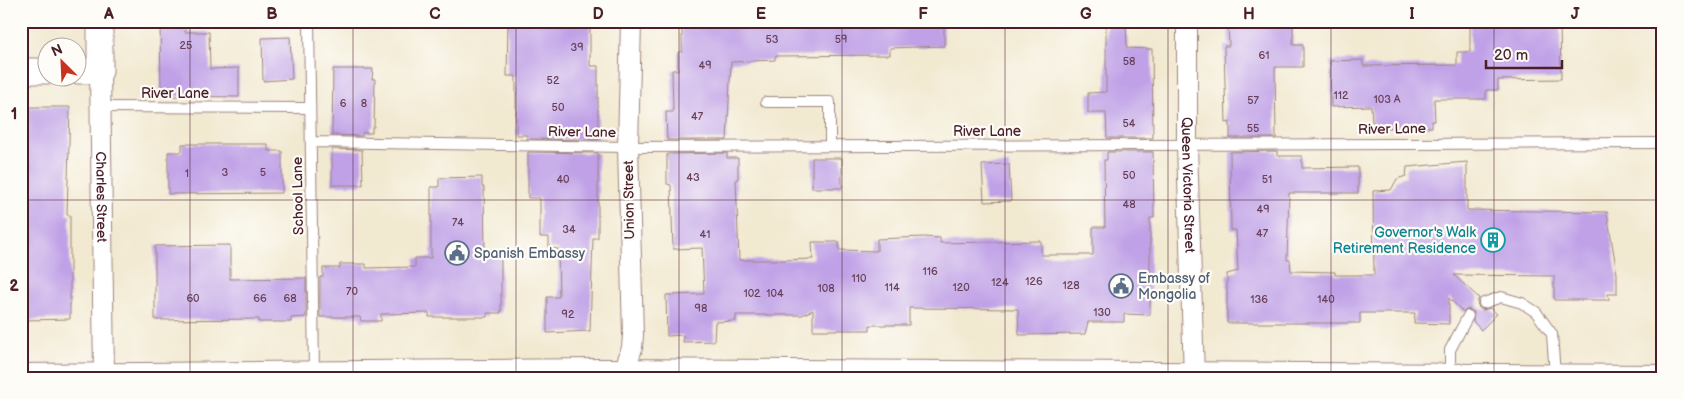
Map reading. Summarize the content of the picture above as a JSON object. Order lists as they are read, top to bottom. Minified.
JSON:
{"streets":{"street":["Queen Victoria Street","Charles Street","Union Street"],"lane":["River Lane","School Lane"]},"crossings":[["River Lane","Queen Victoria Street"],["River Lane","School Lane"],["River Lane","Charles Street"],["River Lane","Union Street"]],"places":{"building":["Governor's Walk Retirement Residence"],"public building":["Spanish Embassy","Embassy of Mongolia"]},"house_numbers":["53","59","25","39","61","58","49","52","112","103 A","57","6","8","50","47","54","55","3","5","1","50","43","40","51","48","49","74","34","47","41","116","110","126","124","128","114","120","108","70","102","104","60","66","68","136","140","98","130","92"],"scale_bar":"20 m","north":"top left","grid":{"columns":["A","B","C","D","E","F","G","H","I","J"],"rows":["1","2"]}}
